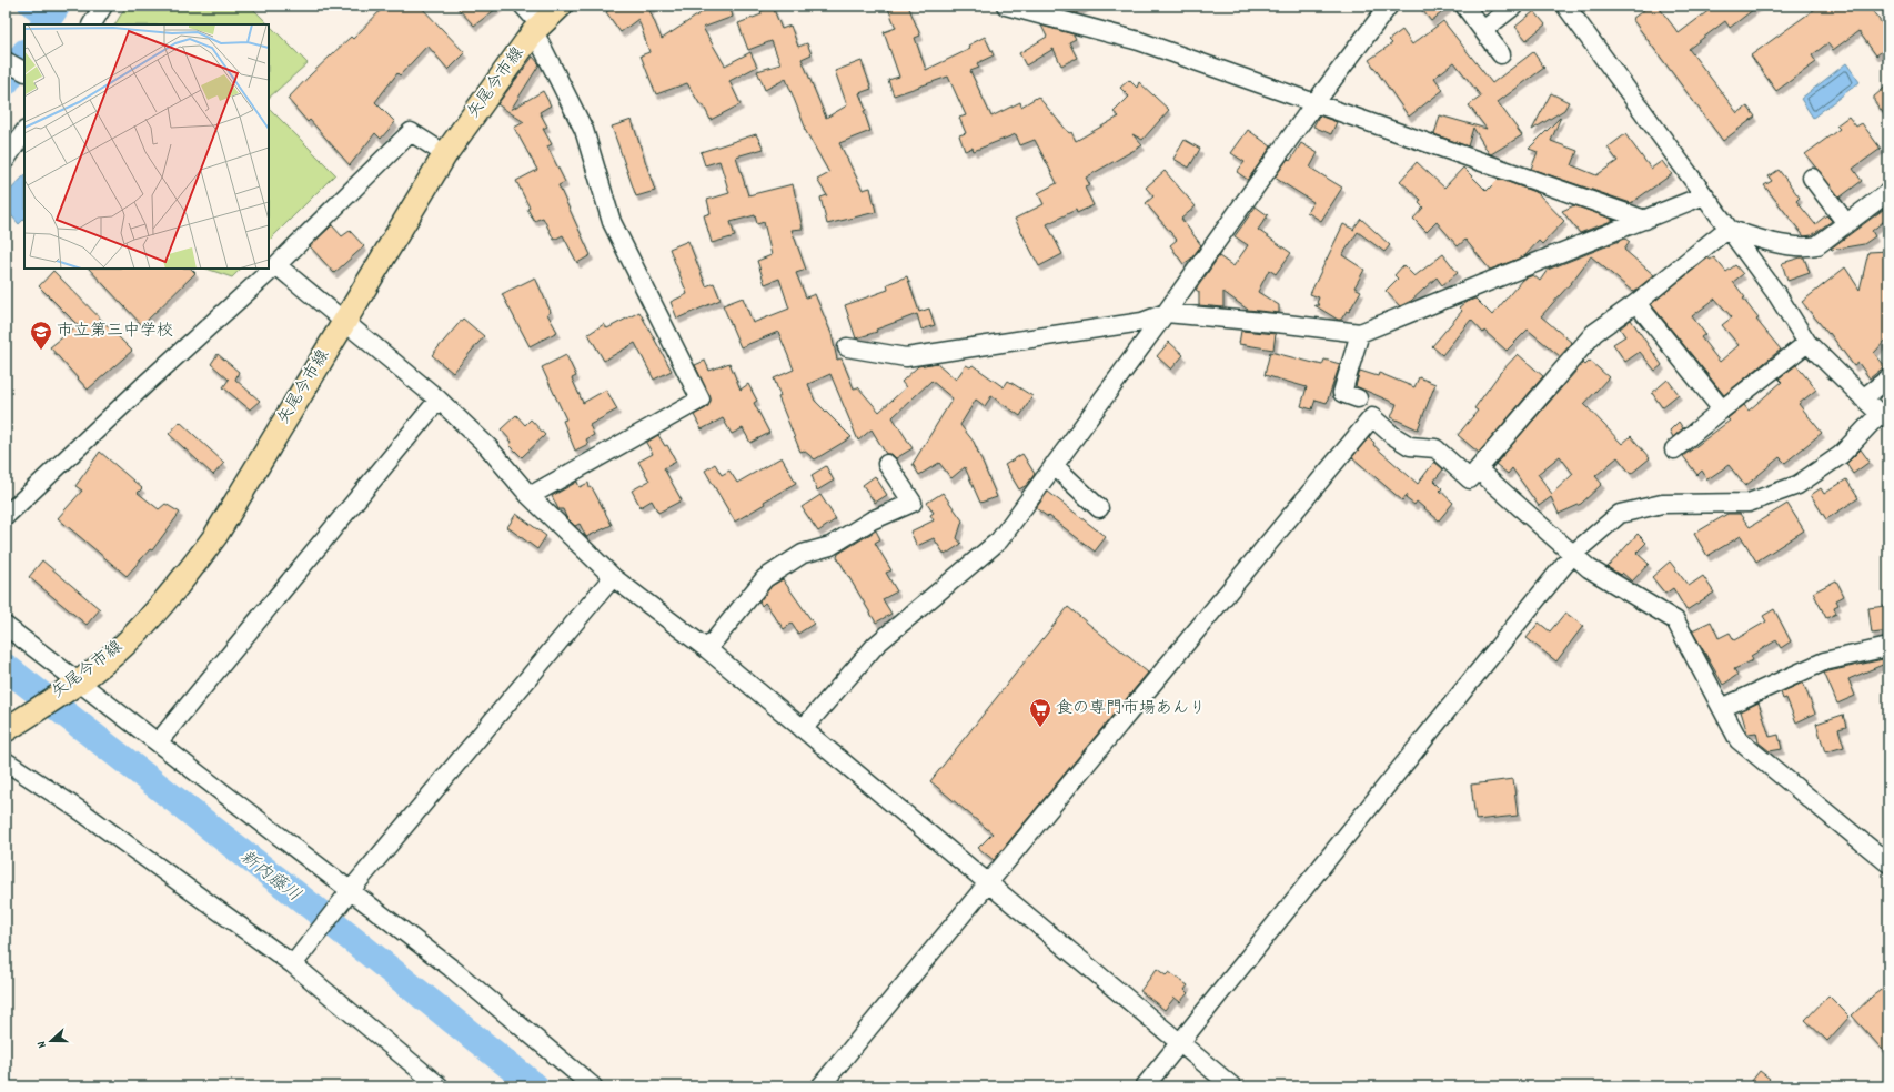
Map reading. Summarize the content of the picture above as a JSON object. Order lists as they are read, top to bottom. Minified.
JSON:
{"streets":{"main road":["矢尾今市線"]},"water":["新内藤川"],"places":{"school or university":["市立第三中学校"],"supermarket":["食の専門市場あんり"]},"north":"left"}
